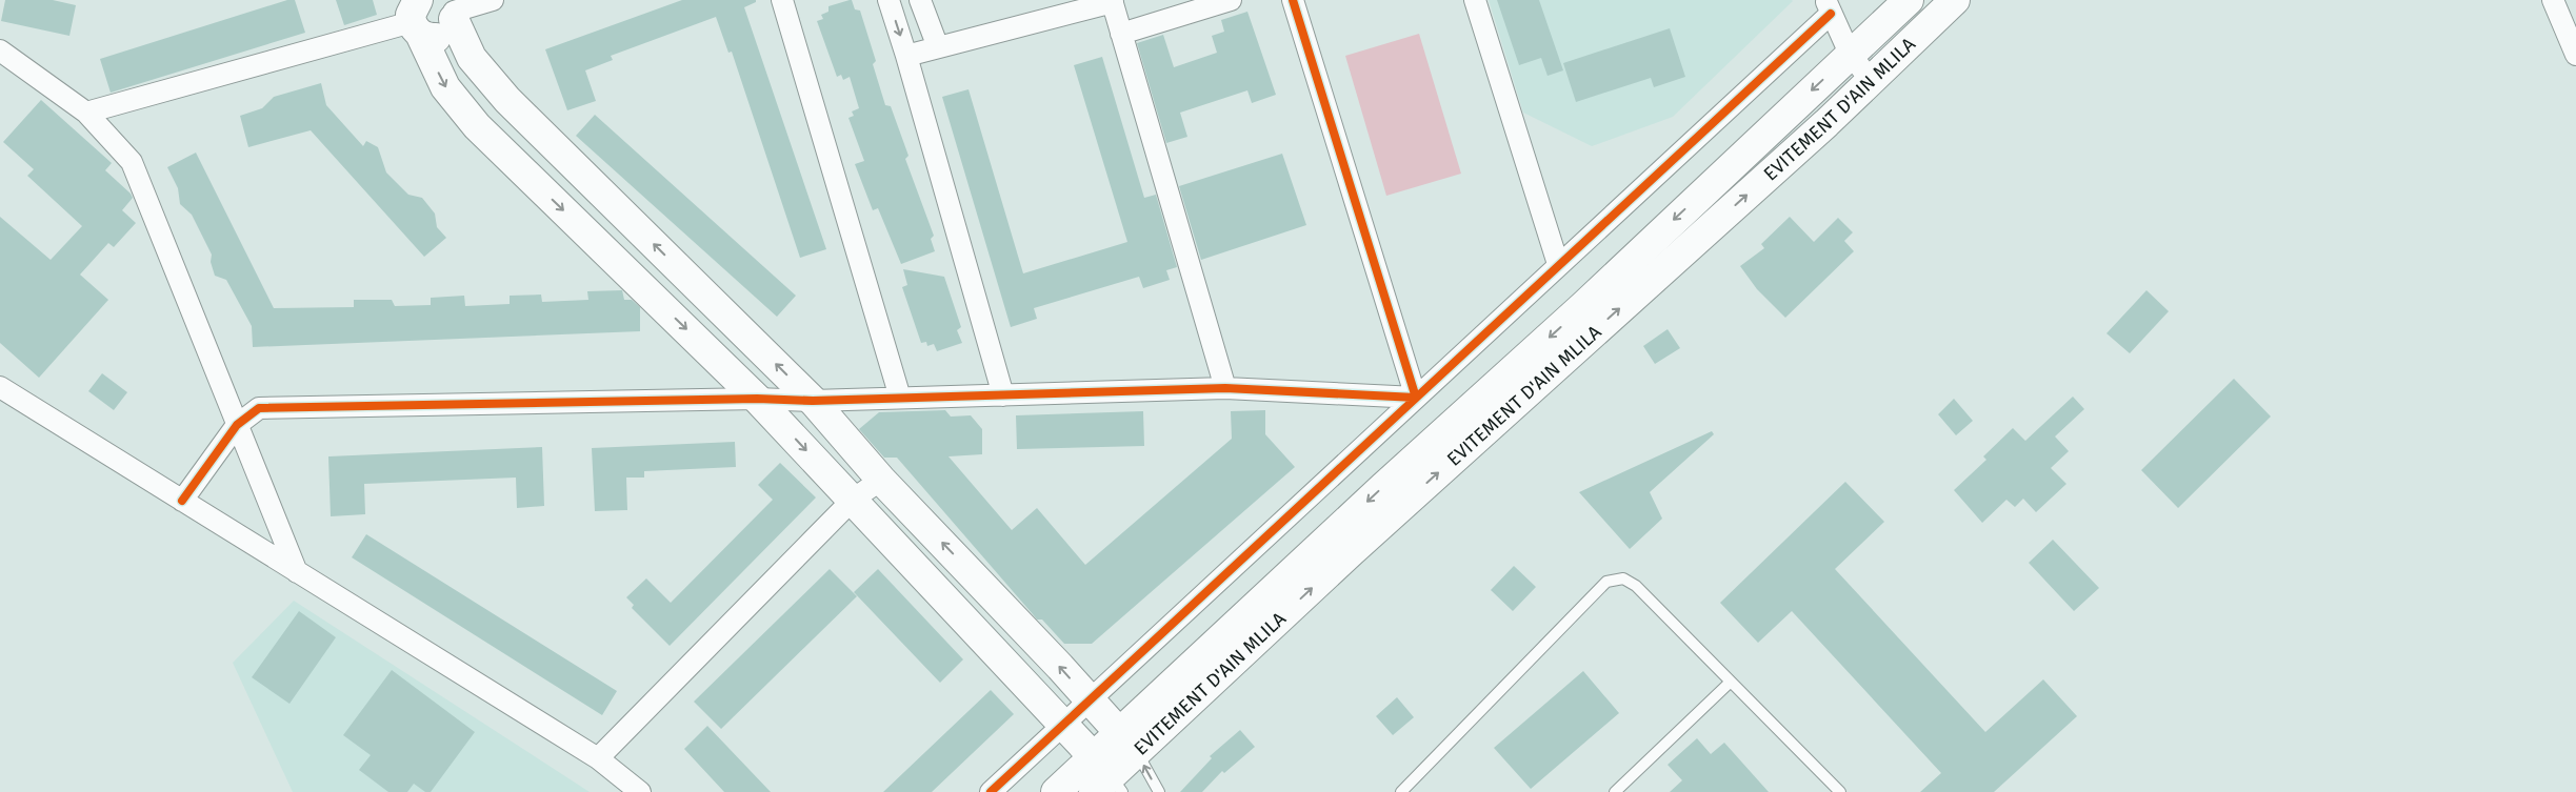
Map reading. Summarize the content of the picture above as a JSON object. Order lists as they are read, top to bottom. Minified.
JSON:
{"streets":{"main road":["EVITEMENT D'AIN MLILA"]}}
